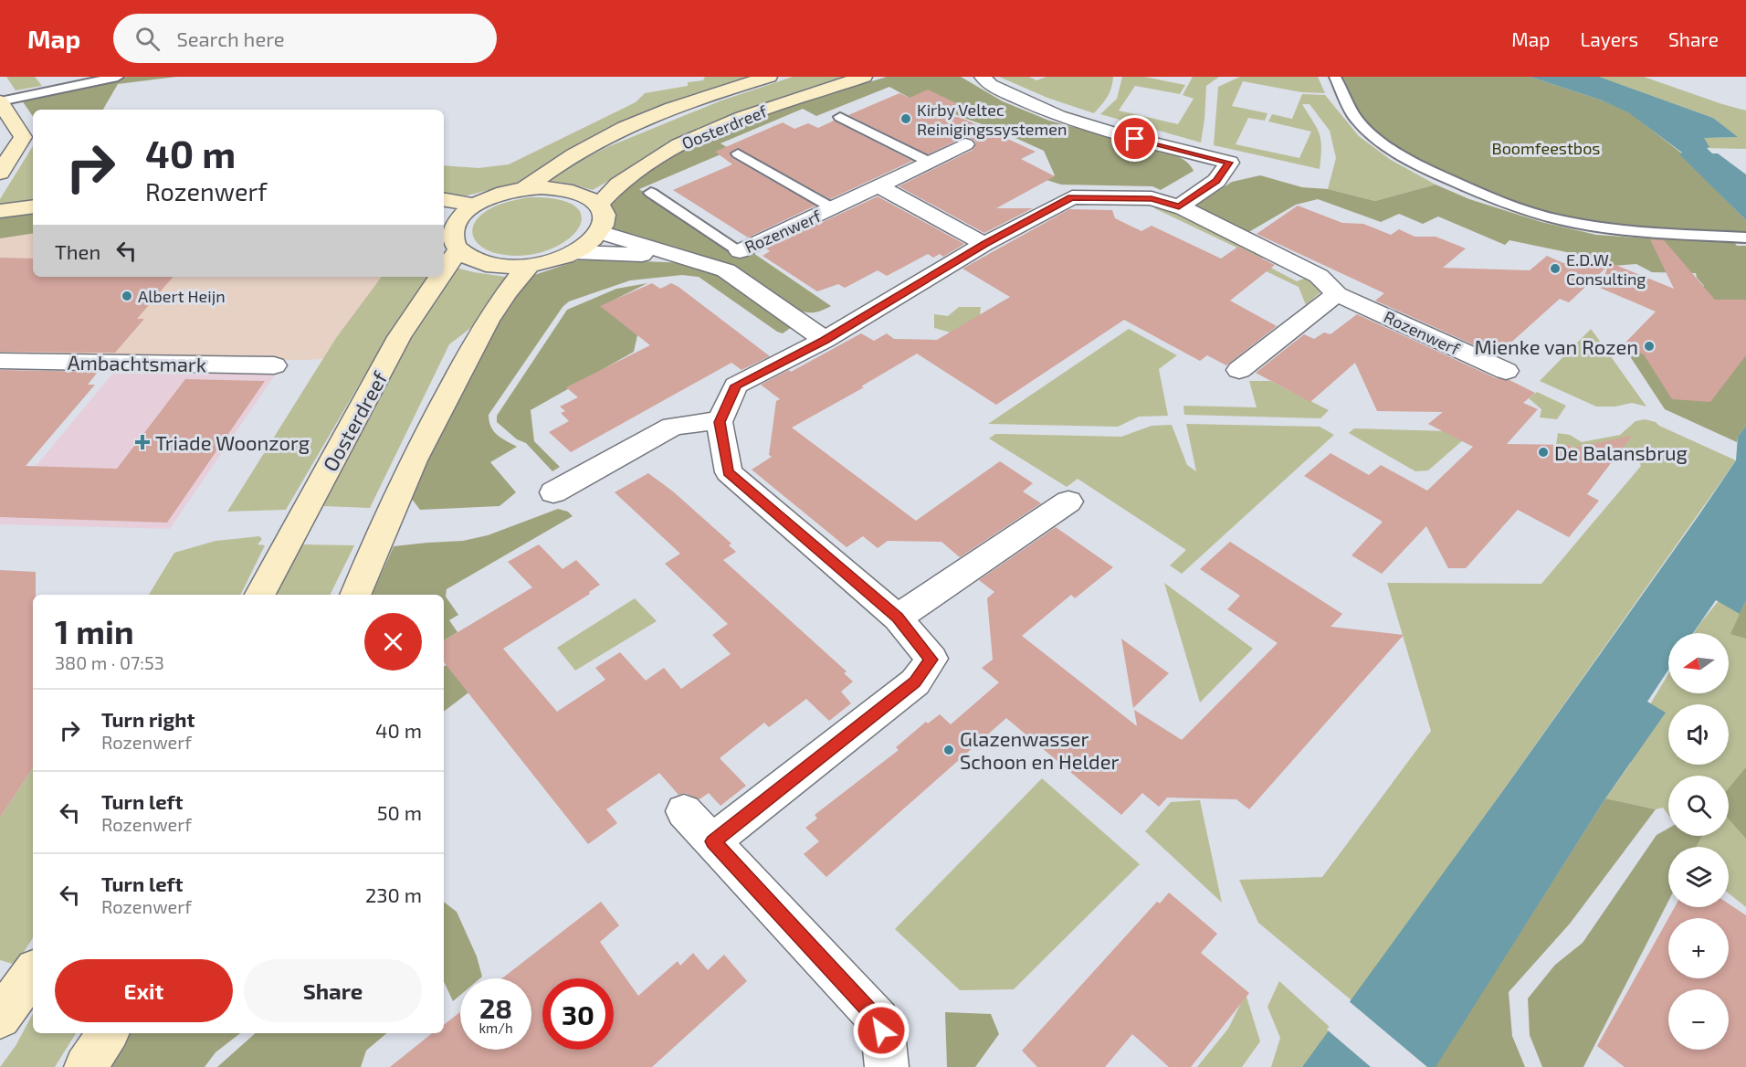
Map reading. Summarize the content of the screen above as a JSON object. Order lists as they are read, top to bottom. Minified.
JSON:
{"streets":{"main road":["Oosterdreef"],"street":["Rozenwerf","Ambachtsmark"]},"parks":["Boomfeestbos"],"places":{"other":["Kirby Veltec Reinigingssystemen","E.D.W. Consulting","Albert Heijn","Mienke van Rozen","De Balansbrug","Glazenwasser Schoon en Helder"],"health":["Triade Woonzorg"]},"north":"left","page":{"header":"Map","search":"Search here","nav":["Map","Layers","Share"],"turn":["40 m","Rozenwerf"],"then":"Then","heading":["1 min","380 m · 07:53"],"map_buttons":["+","−"],"list":[{"name":"Turn right","note":"Rozenwerf","value":"40 m"},{"name":"Turn left","note":"Rozenwerf","value":"50 m"},{"name":"Turn left","note":"Rozenwerf","value":"230 m"}],"buttons":["Exit","Share"],"speed":"28 km/h","limit":"30"}}
